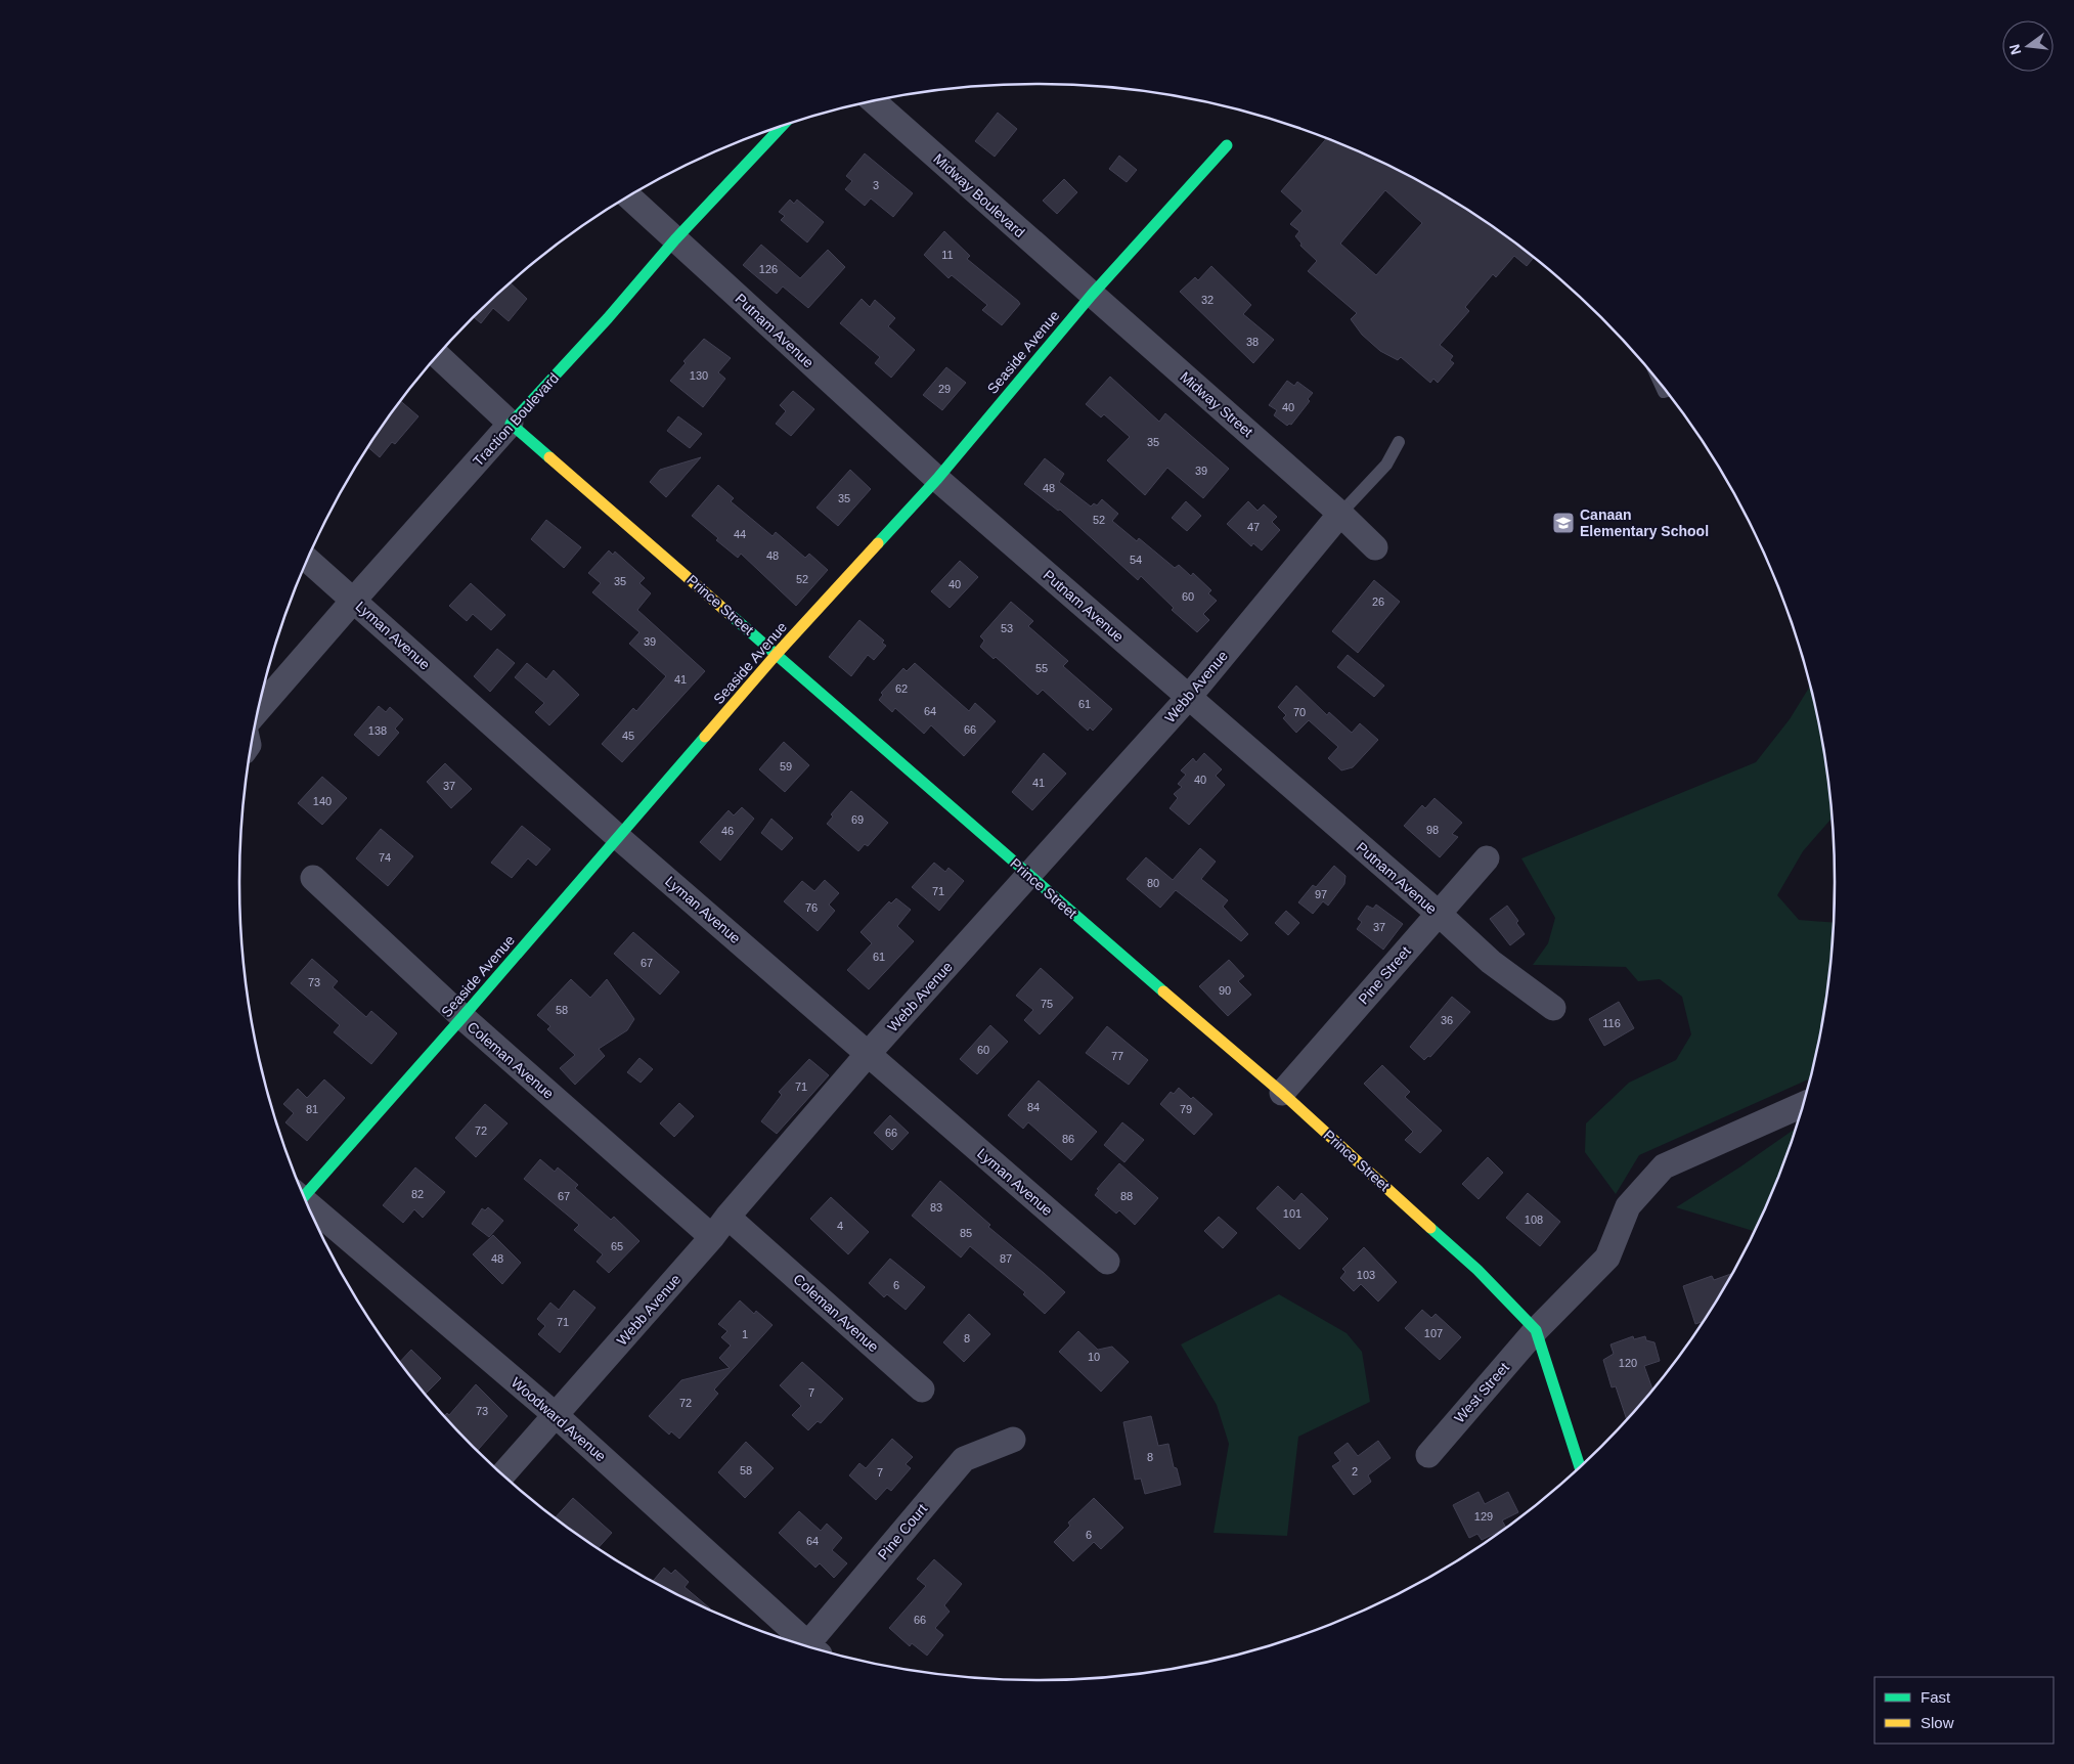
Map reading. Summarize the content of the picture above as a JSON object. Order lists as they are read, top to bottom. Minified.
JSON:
{"streets":{"street":["Midway Boulevard","Putnam Avenue","Seaside Avenue","Midway Street","Traction Boulevard","Prince Street","Lyman Avenue","Webb Avenue","Pine Street","Coleman Avenue","West Street","Woodward Avenue","Pine Court"]},"crossings":[["Midway Boulevard","Seaside Avenue"],["Midway Boulevard","Midway Street"],["Putnam Avenue","Seaside Avenue"],["Putnam Avenue","Traction Boulevard"],["Putnam Avenue","Webb Avenue"],["Putnam Avenue","Pine Street"],["Seaside Avenue","Midway Street"],["Seaside Avenue","Prince Street"],["Seaside Avenue","Lyman Avenue"],["Seaside Avenue","Coleman Avenue"],["Midway Street","Webb Avenue"],["Traction Boulevard","Prince Street"],["Traction Boulevard","Lyman Avenue"],["Prince Street","Webb Avenue"],["Prince Street","Pine Street"],["Prince Street","West Street"],["Lyman Avenue","Webb Avenue"],["Webb Avenue","Coleman Avenue"],["Webb Avenue","Woodward Avenue"]],"places":{"school or university":["Canaan Elementary School"]},"house_numbers":["3","11","126","32","38","130","29","40","35","39","48","35","52","47","44","48","54","52","35","40","60","26","53","39","55","41","62","61","64","70","66","138","45","59","40","41","37","140","69","98","46","74","80","71","97","76","37","61","67","73","90","75","58","36","116","60","77","71","84","81","79","72","66","86","82","67","88","83","101","108","4","85","65","48","87","103","6","71","107","1","8","10","120","7","72","73","8","58","2","7","129","6","64","66"],"legend":["Fast","Slow"],"north":"left"}
